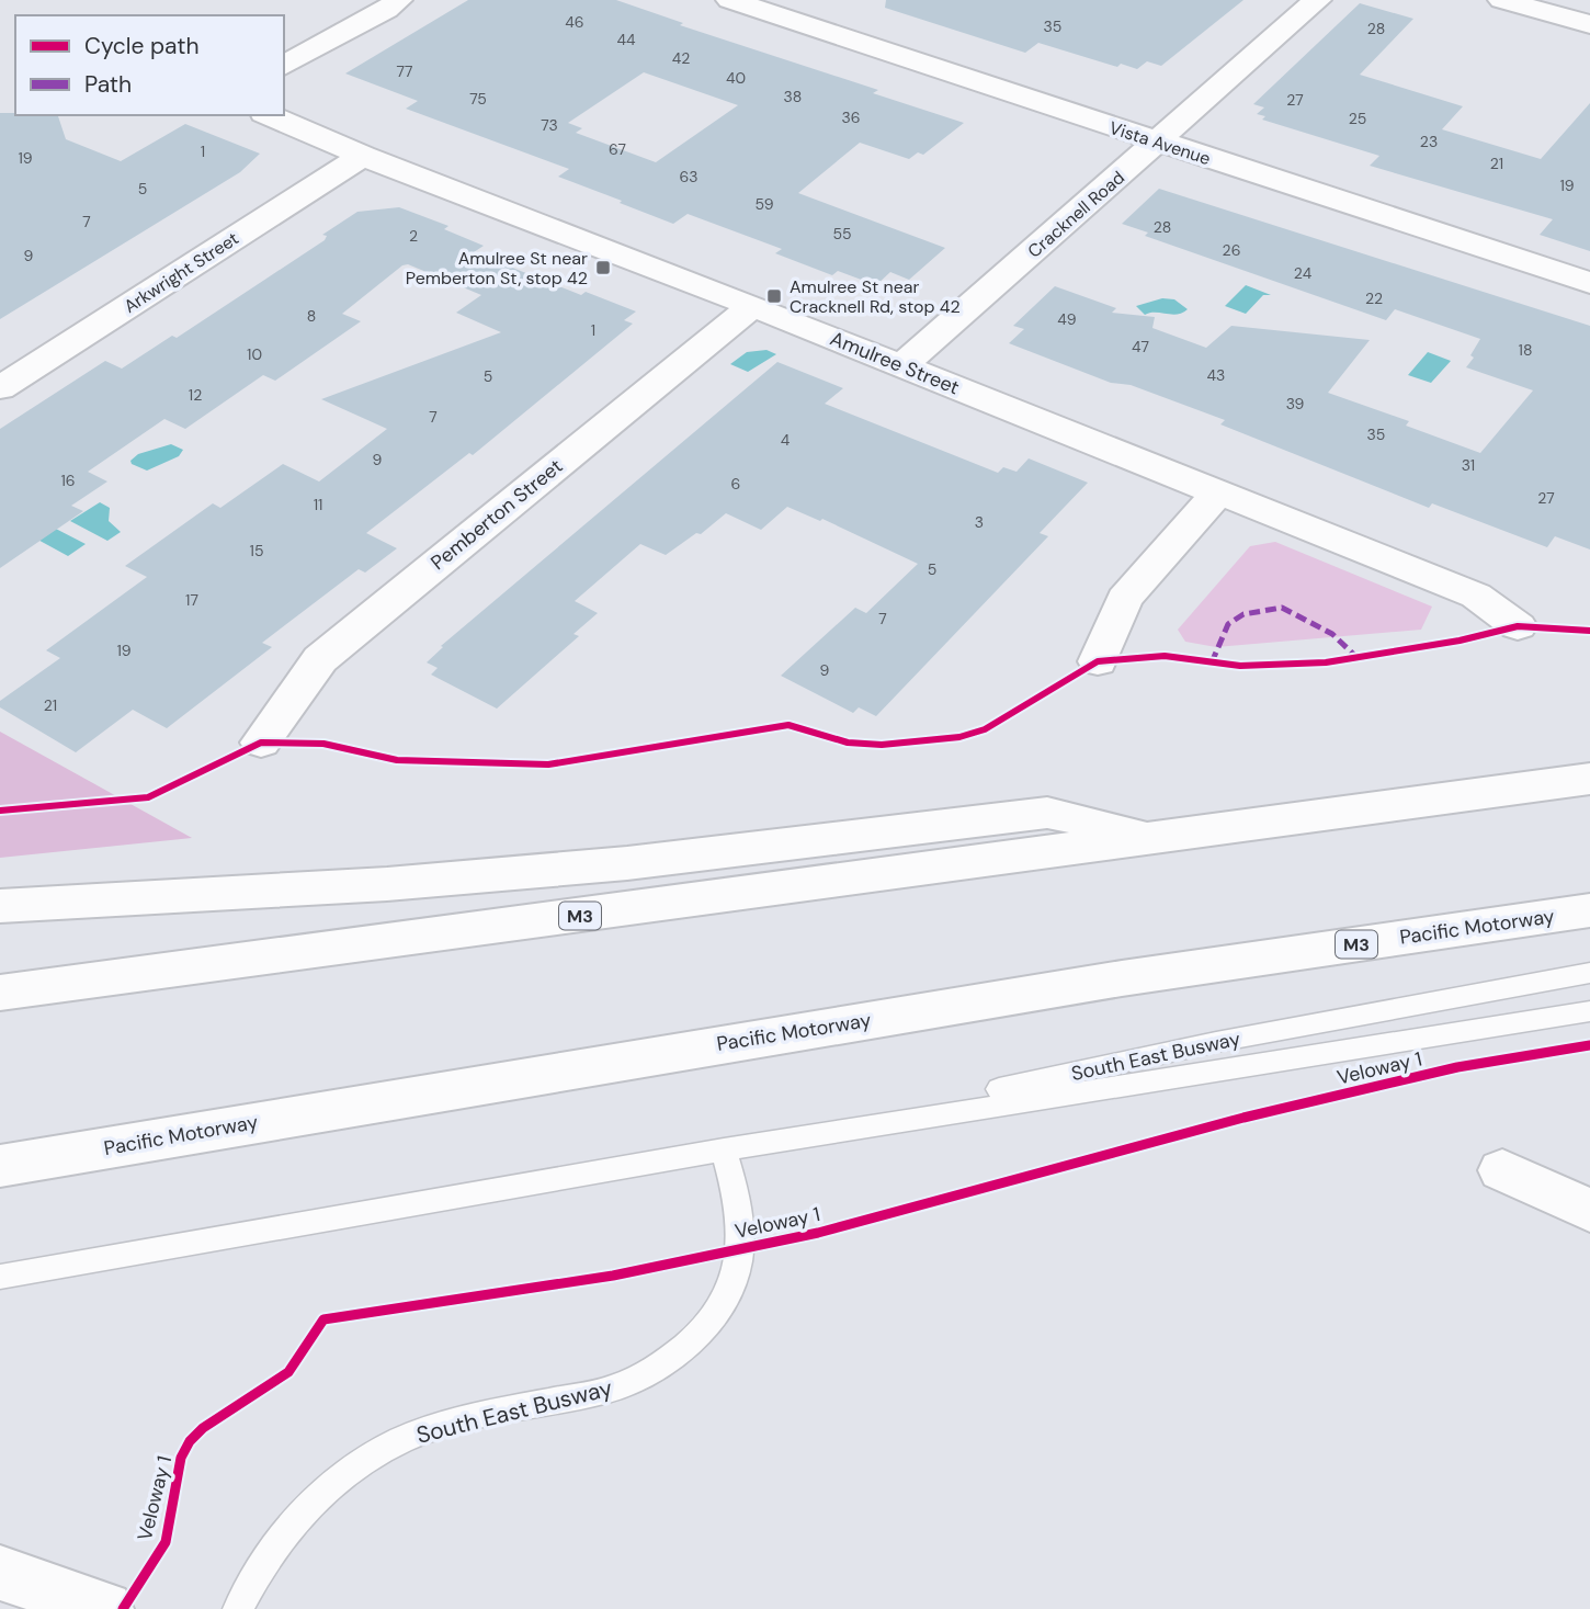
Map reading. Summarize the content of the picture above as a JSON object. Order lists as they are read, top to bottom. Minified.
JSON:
{"streets":{"main road":["Vista Avenue","Cracknell Road","Arkwright Street","Amulree Street","Pemberton Street","M3","Pacific Motorway"],"lane":["South East Busway"],"cycle path":["Veloway 1"]},"crossings":[["Vista Avenue","Cracknell Road"],["Cracknell Road","Amulree Street"],["Arkwright Street","Amulree Street"],["Amulree Street","Pemberton Street"]],"places":{"transit":["Amulree St near Pemberton St, stop 42","Amulree St near Cracknell Rd, stop 42"]},"house_numbers":["46","35","28","44","42","77","40","38","75","27","36","25","73","23","67","1","19","21","63","19","5","59","7","28","55","2","26","9","24","22","8","49","1","47","18","10","43","5","12","39","7","35","4","9","31","16","6","27","11","3","15","5","17","7","19","9","21"],"legend":["Cycle path","Path"]}
